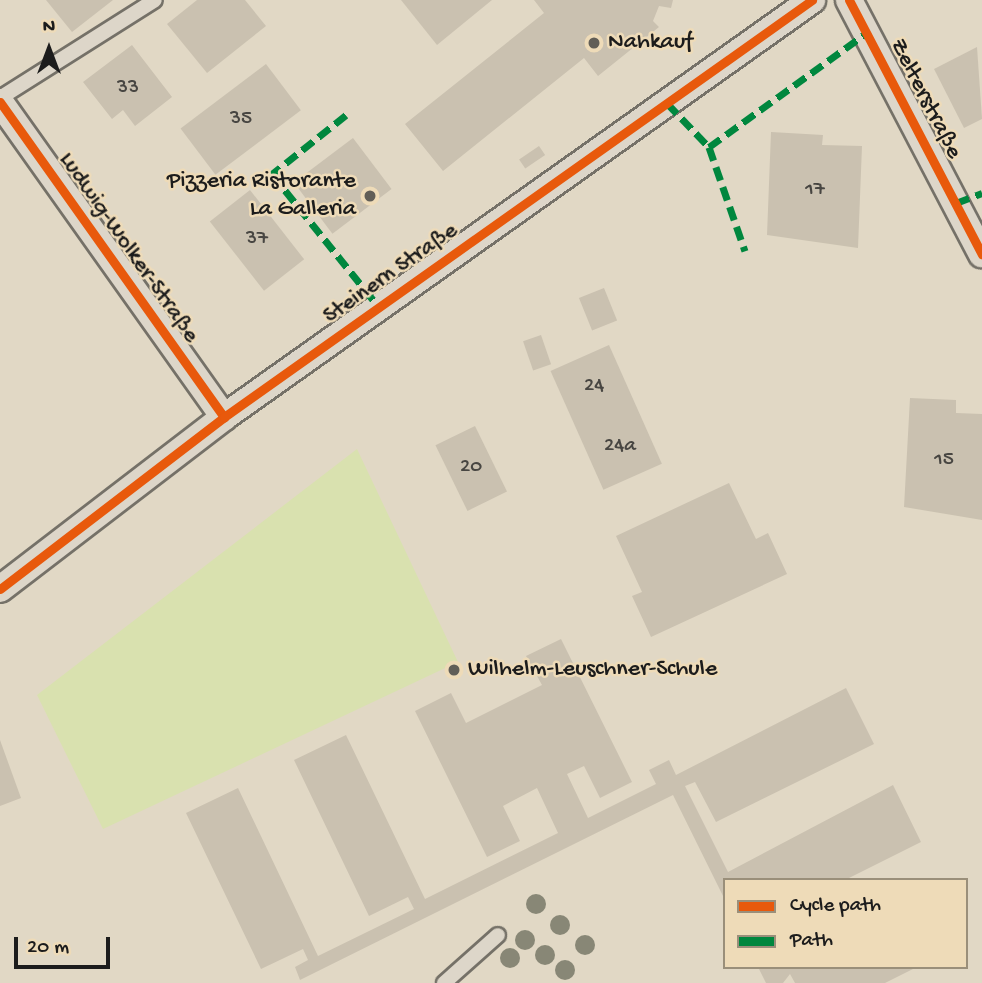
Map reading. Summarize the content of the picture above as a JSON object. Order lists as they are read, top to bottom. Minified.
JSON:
{"streets":{"street":["Zelterstraße","Ludwig-Wolker-Straße","Steinern Straße"]},"crossings":[["Ludwig-Wolker-Straße","Steinern Straße"]],"places":["Nahkauf","Pizzeria Ristorante La Galleria","Wilhelm-Leuschner-Schule"],"house_numbers":["33","35","17","37","24","24a","15","20"],"legend":["Cycle path","Path"],"scale_bar":"20 m","north":"top"}
